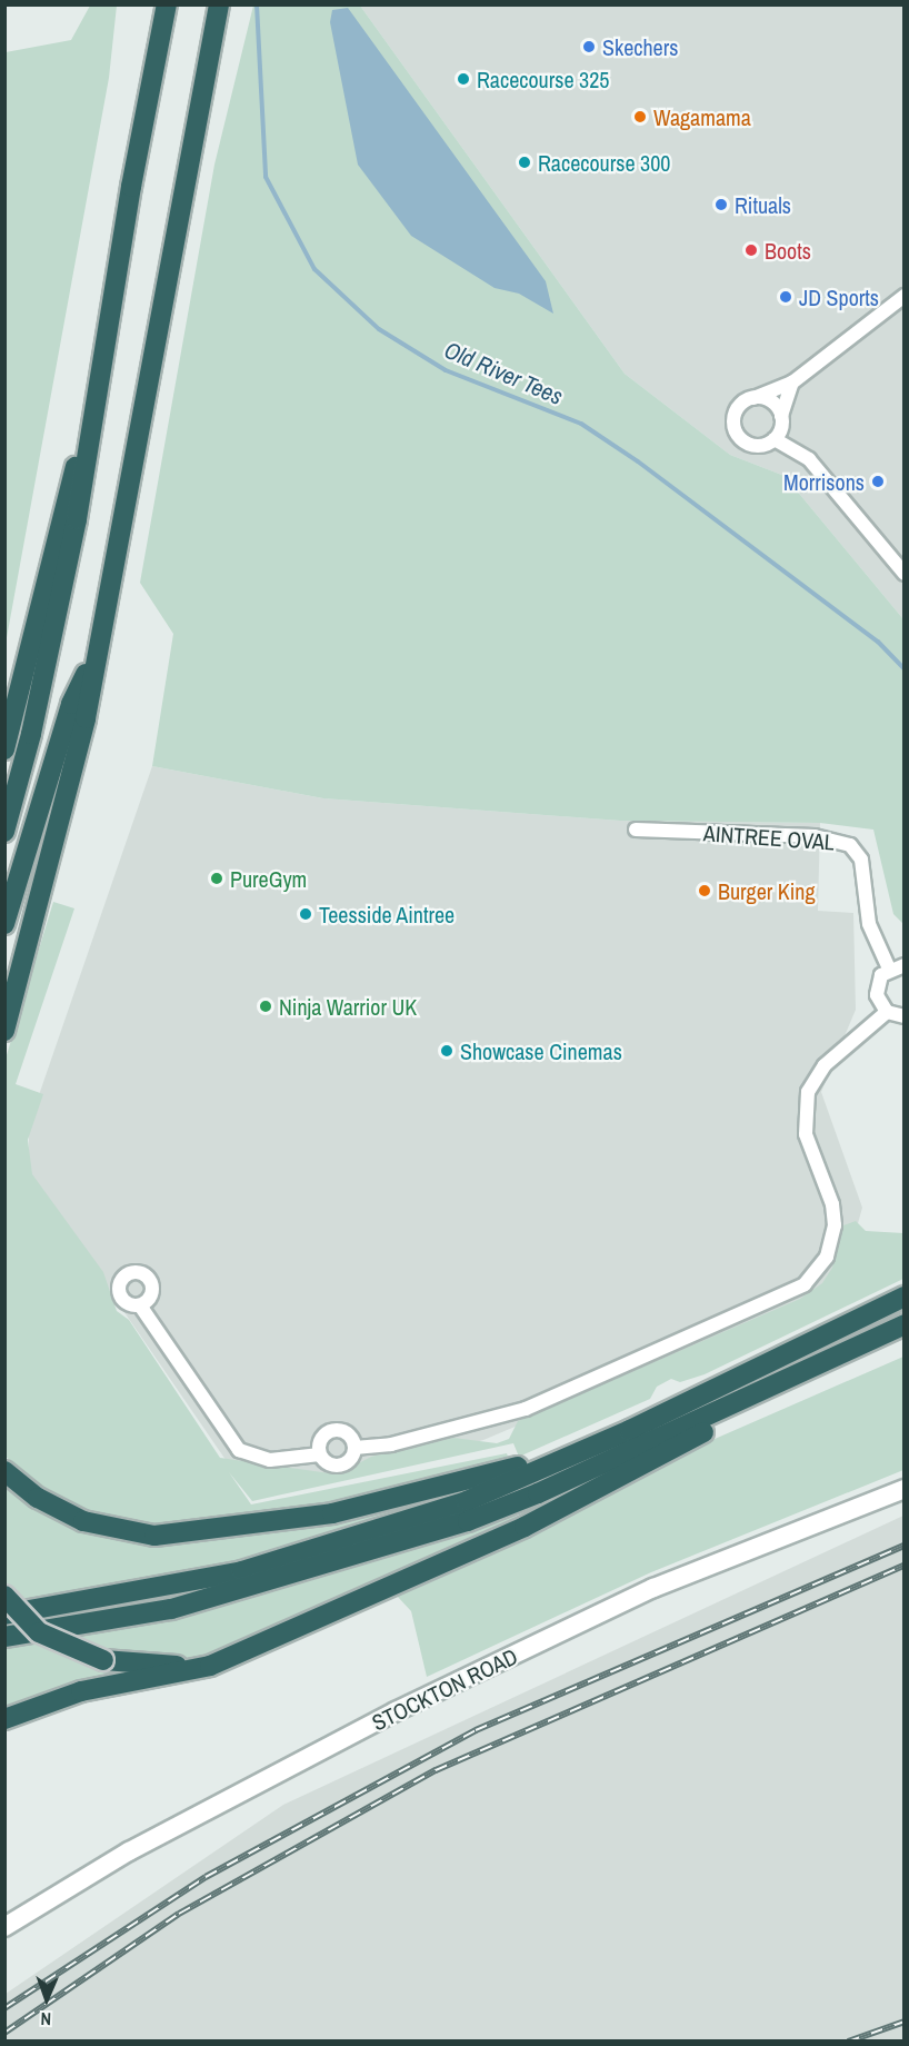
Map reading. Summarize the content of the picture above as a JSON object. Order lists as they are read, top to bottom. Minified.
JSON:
{"streets":{"main road":["STOCKTON ROAD"],"street":["AINTREE OVAL"]},"water":["Old River Tees"],"places":["Skechers","Racecourse 325","Wagamama","Racecourse 300","Rituals","Boots","JD Sports","Morrisons","PureGym","Burger King","Teesside Aintree","Ninja Warrior UK","Showcase Cinemas"],"north":"bottom"}
